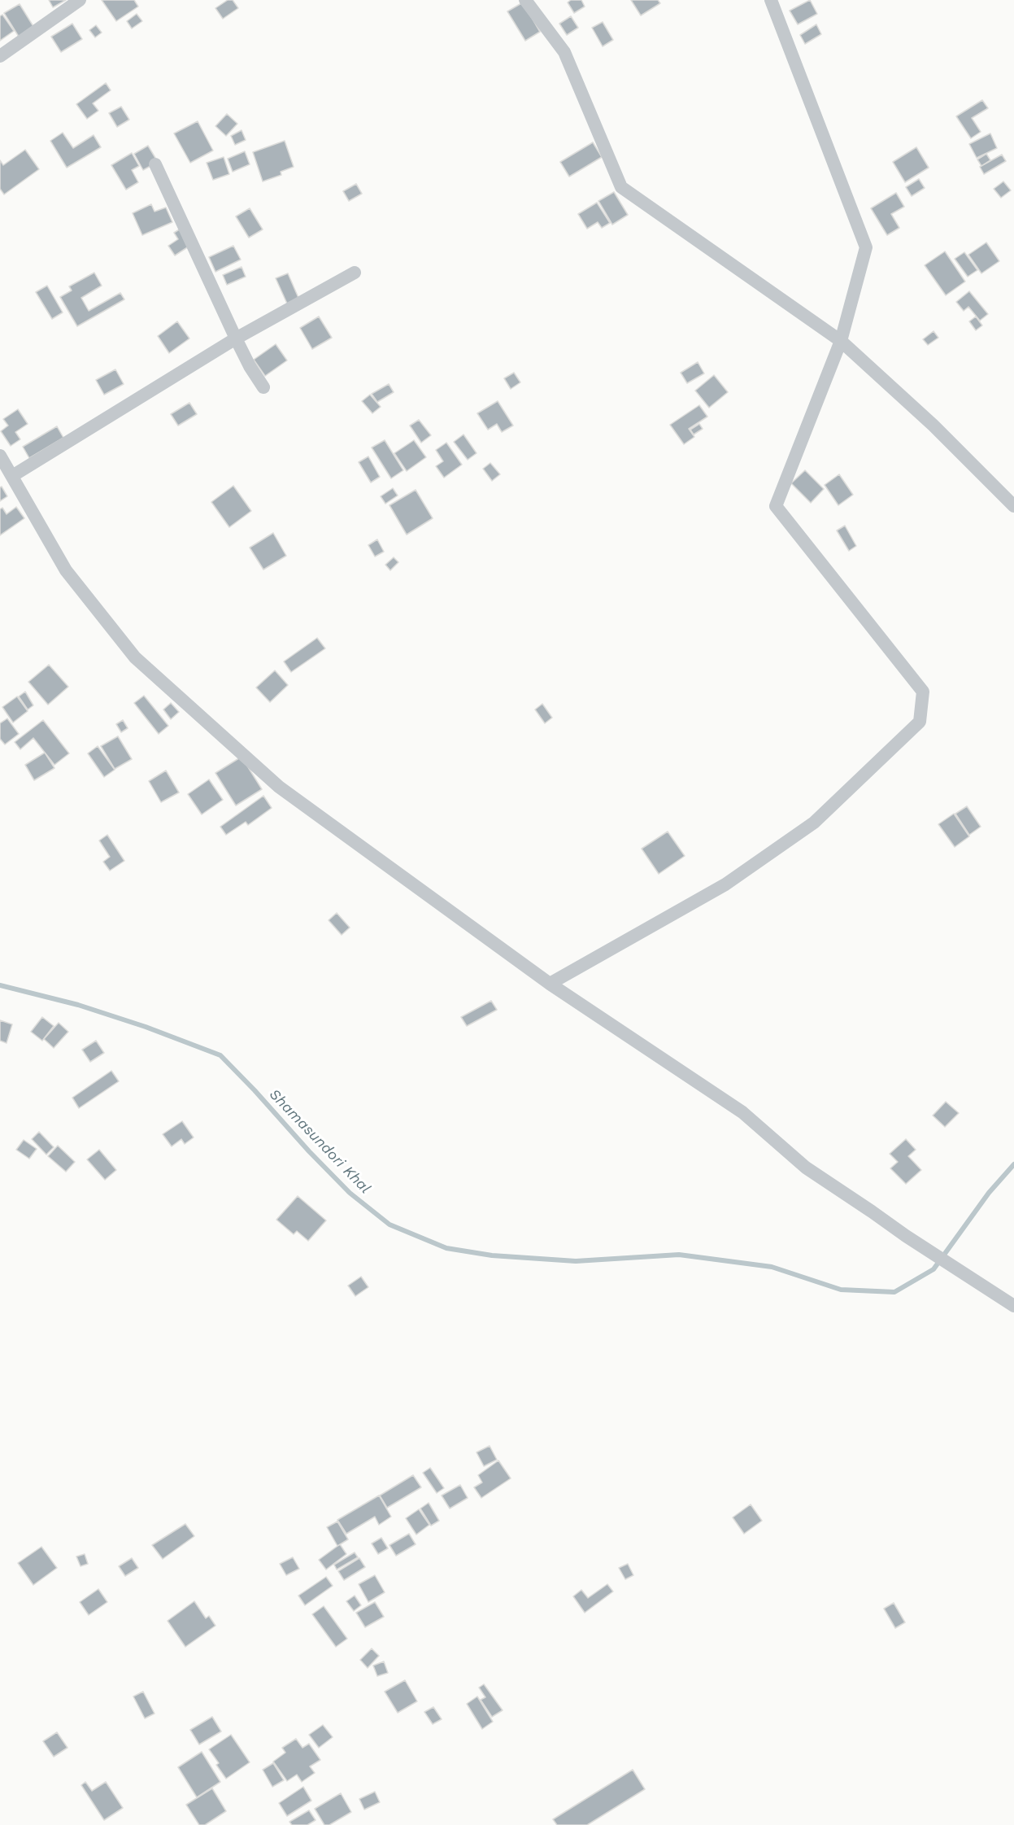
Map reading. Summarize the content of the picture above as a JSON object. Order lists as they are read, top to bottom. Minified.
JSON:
{"water":["Shamasundori Khal"]}
